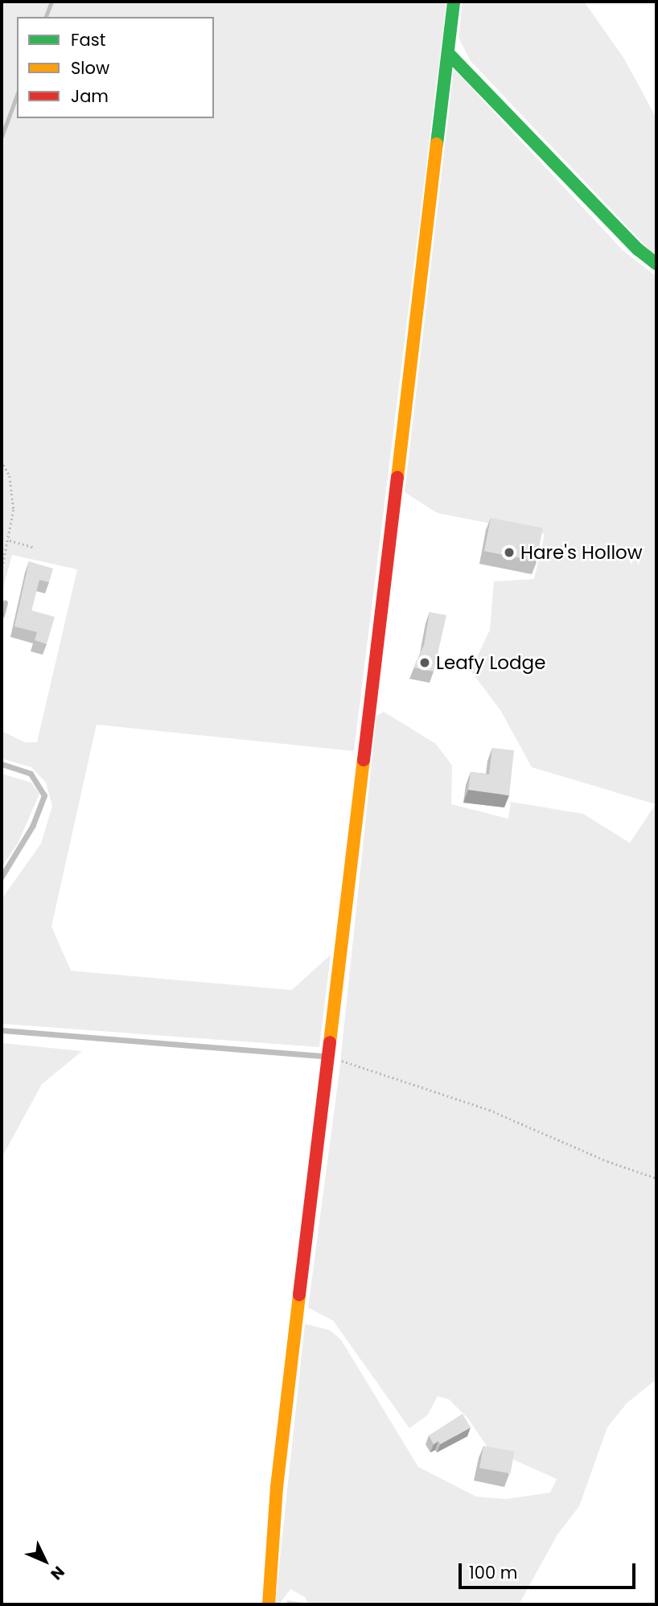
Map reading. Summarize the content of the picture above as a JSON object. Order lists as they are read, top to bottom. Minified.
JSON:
{"places":["Hare's Hollow","Leafy Lodge"],"legend":["Fast","Slow","Jam"],"scale_bar":"100 m","north":"bottom right"}
